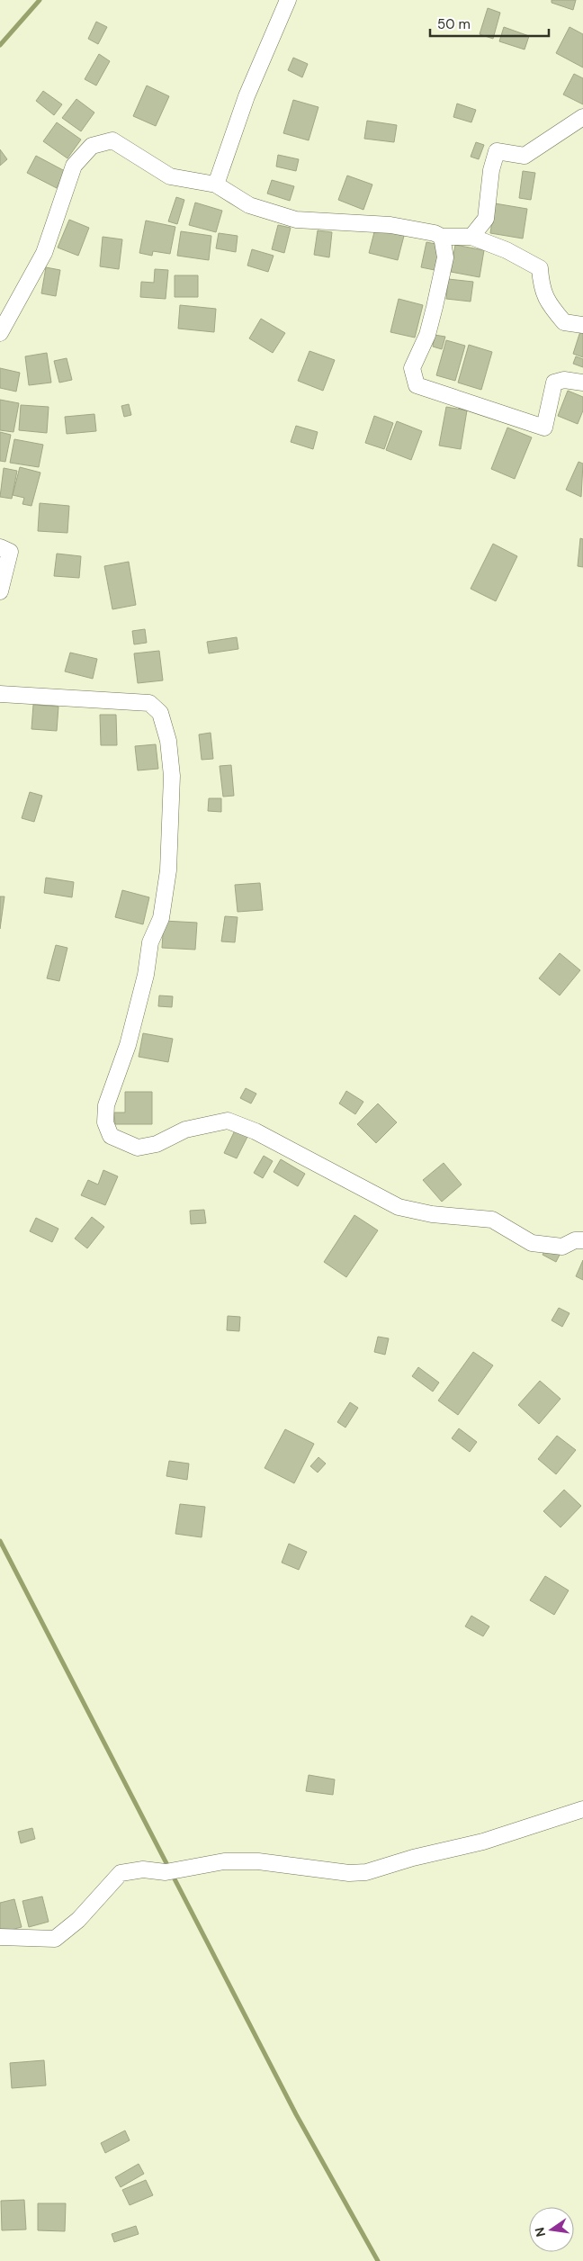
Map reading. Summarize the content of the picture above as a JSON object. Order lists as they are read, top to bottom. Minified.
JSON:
{"scale_bar":"50 m","north":"left"}
